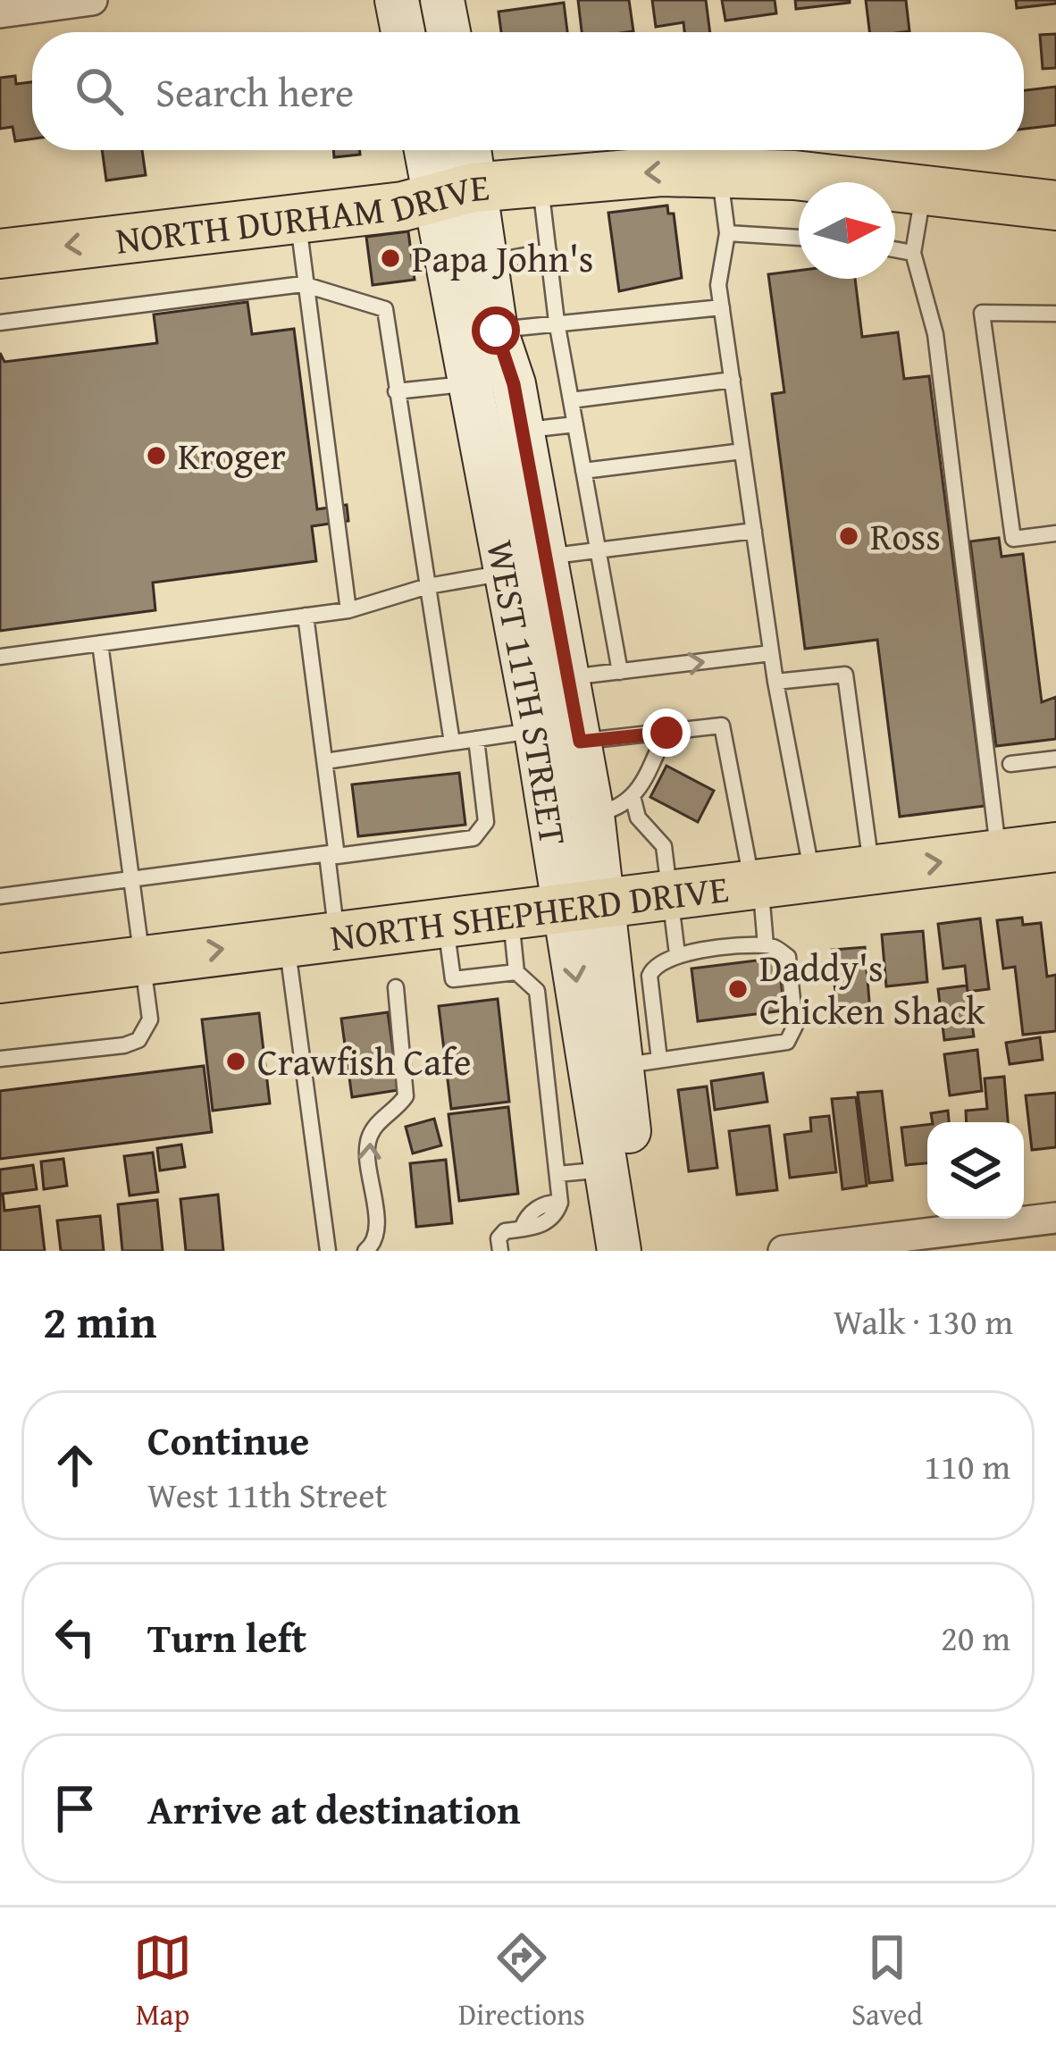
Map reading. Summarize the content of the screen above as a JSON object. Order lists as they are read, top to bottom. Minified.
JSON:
{"streets":{"main road":["NORTH DURHAM DRIVE","WEST 11TH STREET","NORTH SHEPHERD DRIVE"]},"crossings":[["NORTH DURHAM DRIVE","WEST 11TH STREET"],["WEST 11TH STREET","NORTH SHEPHERD DRIVE"]],"one_way":["NORTH DURHAM DRIVE"],"places":["Papa John's","Kroger","Ross","Daddy's Chicken Shack","Crawfish Cafe"],"north":"right","page":{"search":"Search here","heading":["2 min","Walk · 130 m"],"list":[["Continue","West 11th Street","110 m"],["Turn left","20 m"],"Arrive at destination"],"nav":["Map","Directions","Saved"]}}
